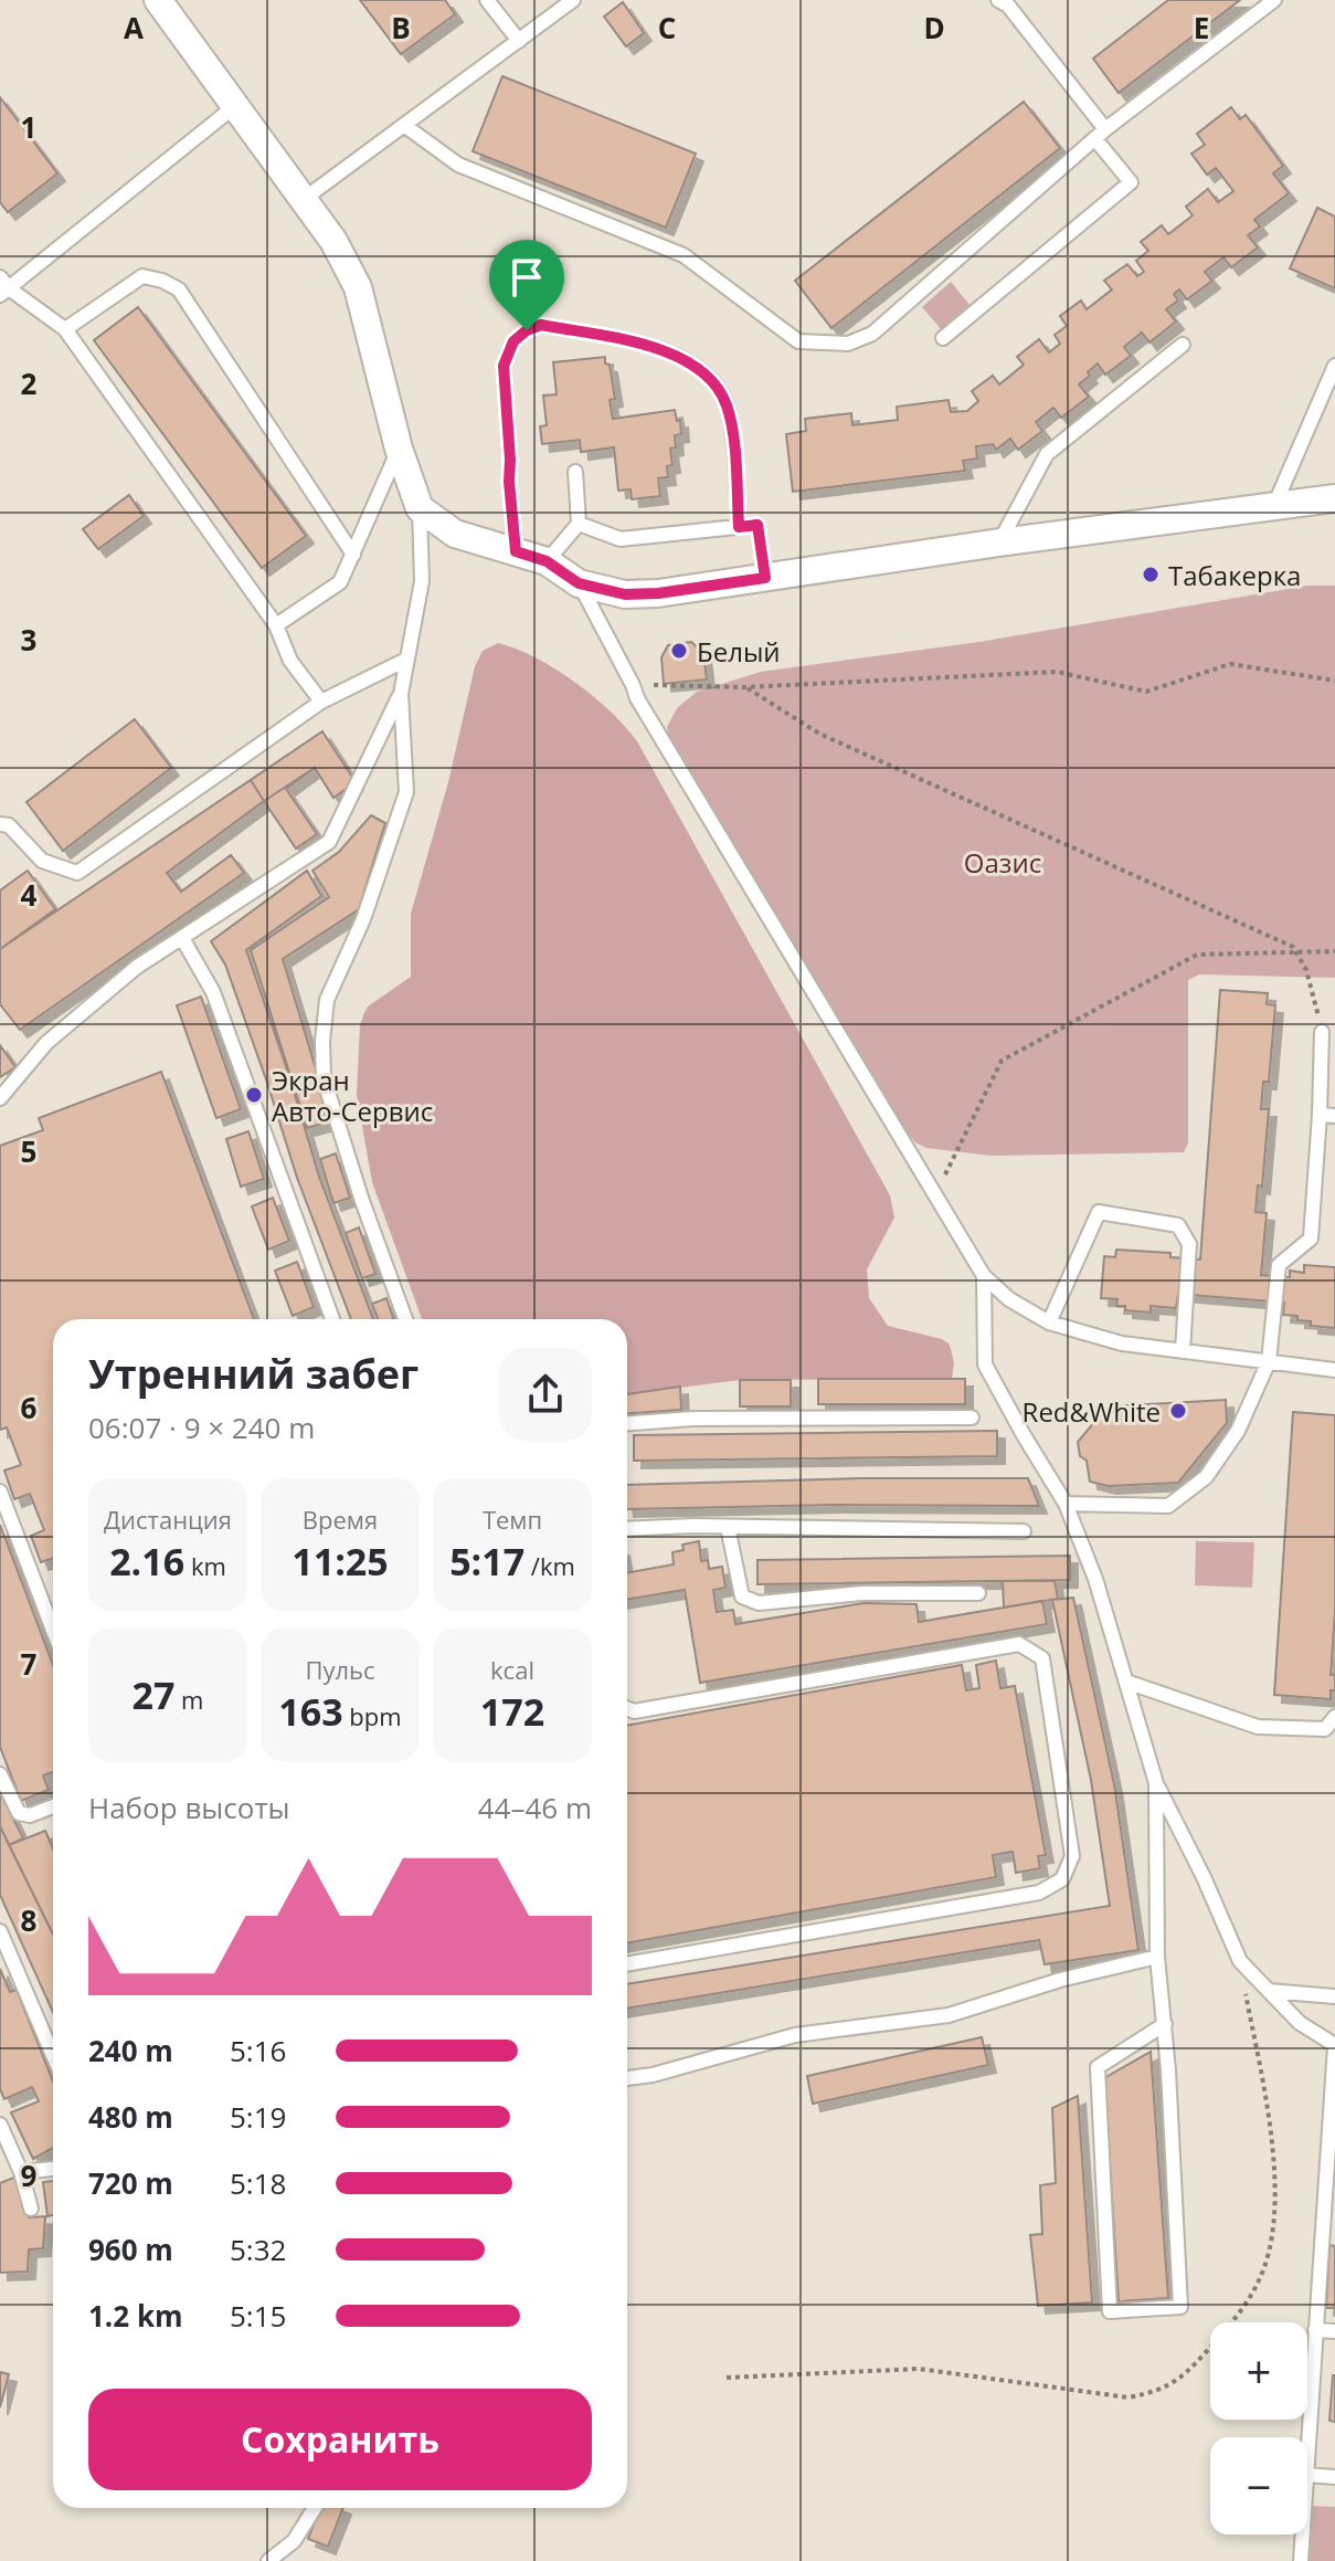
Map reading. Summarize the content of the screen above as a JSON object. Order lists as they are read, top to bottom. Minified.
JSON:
{"parks":["Оазис"],"places":["Табакерка","Белый","Экран Авто-Сервис","Red&White"],"page":{"heading":["Утренний забег","06:07 · 9 × 240 m"],"stats":[["Дистанция","2.16 km"],["Время","11:25"],["Темп","5:17 /km"],["27 m"],["Пульс","163 bpm"],["kcal","172"]],"chart":["Набор высоты","44–46 m"],"list":[{"name":"240 m","note":"5:16"},{"name":"480 m","note":"5:19"},{"name":"720 m","note":"5:18"},{"name":"960 m","note":"5:32"},{"name":"1.2 km","note":"5:15"}],"map_buttons":["+","−"],"buttons":"Сохранить"},"grid":{"columns":["A","B","C","D","E"],"rows":["1","2","3","4","5","6","7","8","9"]}}
